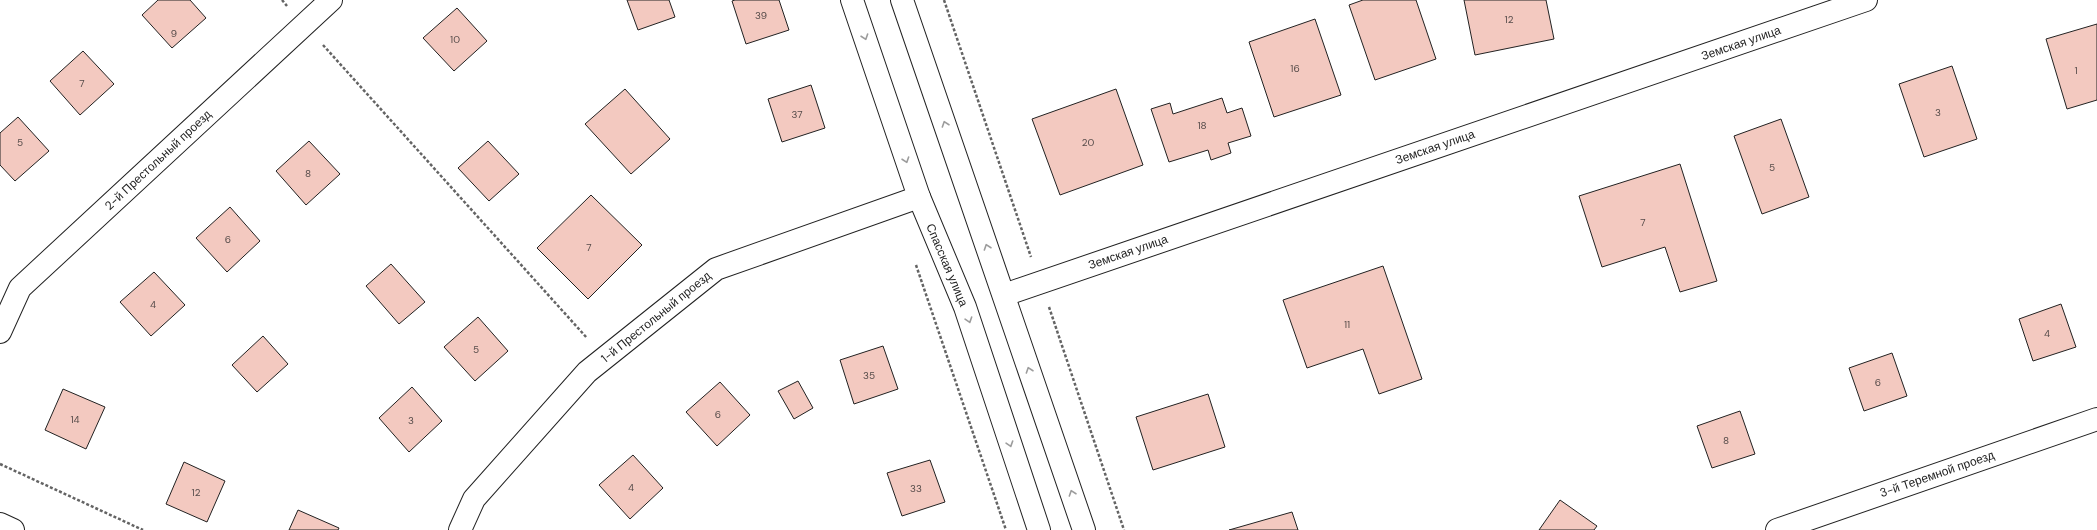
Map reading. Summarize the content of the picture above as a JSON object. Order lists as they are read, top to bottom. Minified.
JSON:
{"streets":{"street":["Земская улица","2-й Престольный проезд","Спасская улица","1-й Престольный проезд","3-й Теремной проезд"]},"crossings":[["Спасская улица","1-й Престольный проезд"]],"house_numbers":["39","12","9","10","16","1","7","3","37","18","5","20","5","8","7","6","7","4","11","4","5","35","6","6","14","3","8","4","33","12"]}
